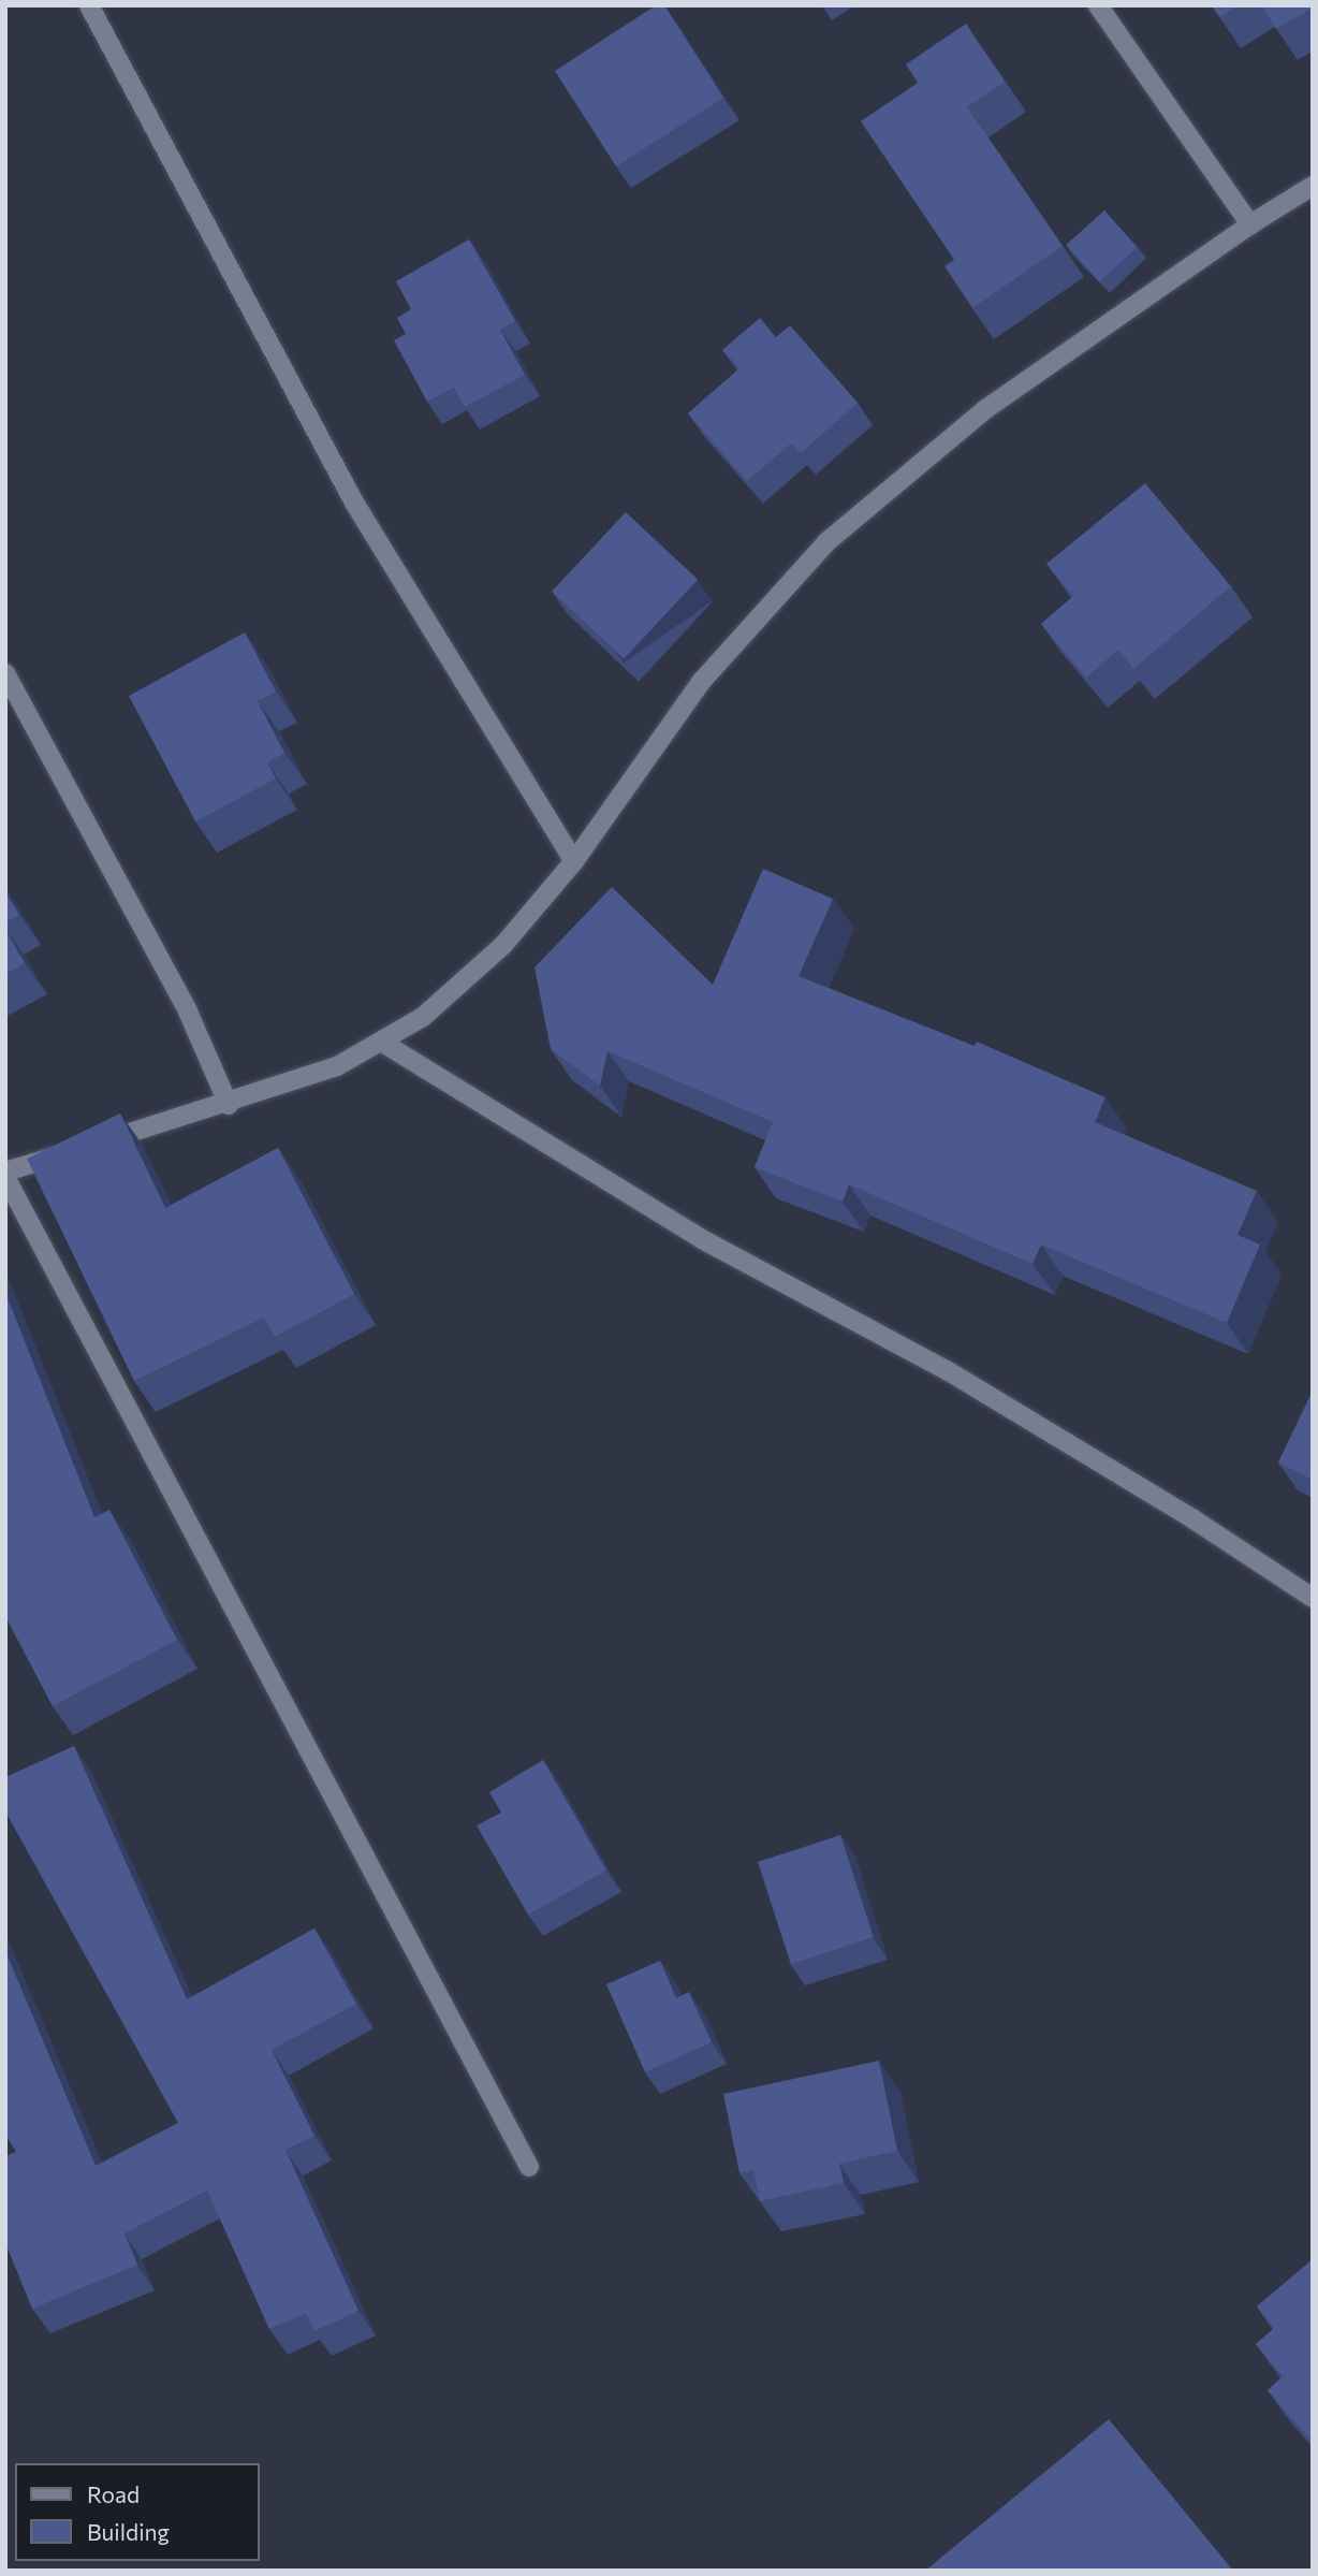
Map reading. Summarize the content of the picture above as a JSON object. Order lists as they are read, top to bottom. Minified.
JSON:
{"legend":["Road","Building"]}
